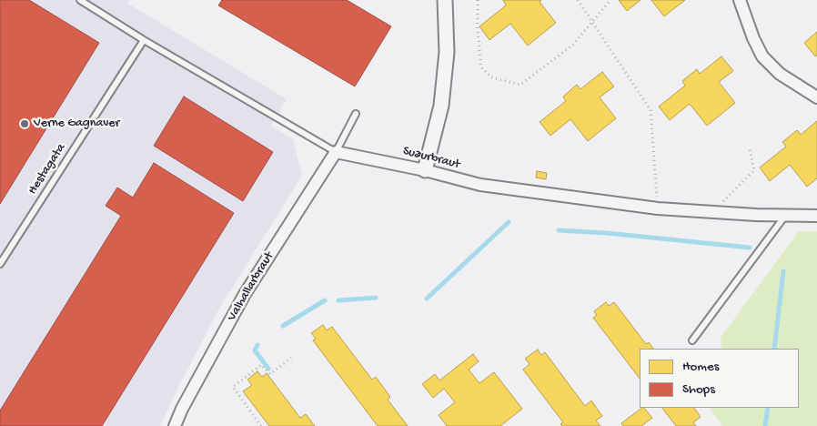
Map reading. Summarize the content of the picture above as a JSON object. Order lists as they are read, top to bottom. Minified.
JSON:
{"streets":{"street":["Suðurbraut","Valhallarbraut"],"lane":["Hestagata"]},"crossings":[["Suðurbraut","Hestagata"],["Suðurbraut","Valhallarbraut"]],"places":["Verne Gagnaver"],"legend":["Homes","Shops"]}
